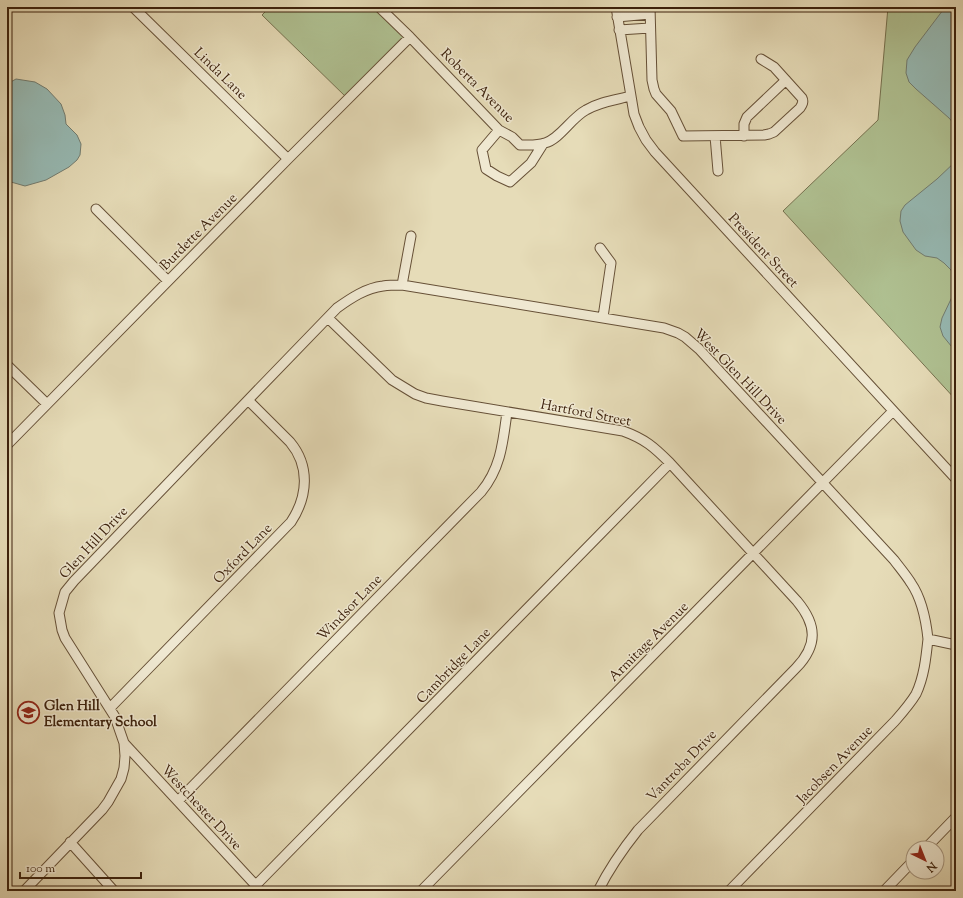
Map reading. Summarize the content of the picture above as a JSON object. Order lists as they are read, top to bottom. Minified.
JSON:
{"streets":{"street":["Linda Lane","Roberta Avenue","Burdette Avenue","President Street","West Glen Hill Drive","Hartford Street","Glen Hill Drive","Oxford Lane","Windsor Lane","Armitage Avenue","Cambridge Lane","Jacobsen Avenue","Vantroba Drive","Westchester Drive"]},"crossings":[["Linda Lane","Burdette Avenue"],["Roberta Avenue","Burdette Avenue"],["President Street","Armitage Avenue"],["West Glen Hill Drive","Glen Hill Drive"],["West Glen Hill Drive","Armitage Avenue"],["West Glen Hill Drive","Jacobsen Avenue"],["Hartford Street","Glen Hill Drive"],["Hartford Street","Windsor Lane"],["Hartford Street","Armitage Avenue"],["Hartford Street","Cambridge Lane"],["Hartford Street","Vantroba Drive"],["Glen Hill Drive","Oxford Lane"],["Glen Hill Drive","Westchester Drive"],["Windsor Lane","Westchester Drive"],["Cambridge Lane","Westchester Drive"]],"places":{"school or university":["Glen Hill Elementary School"]},"scale_bar":"100 m","north":"bottom right"}
